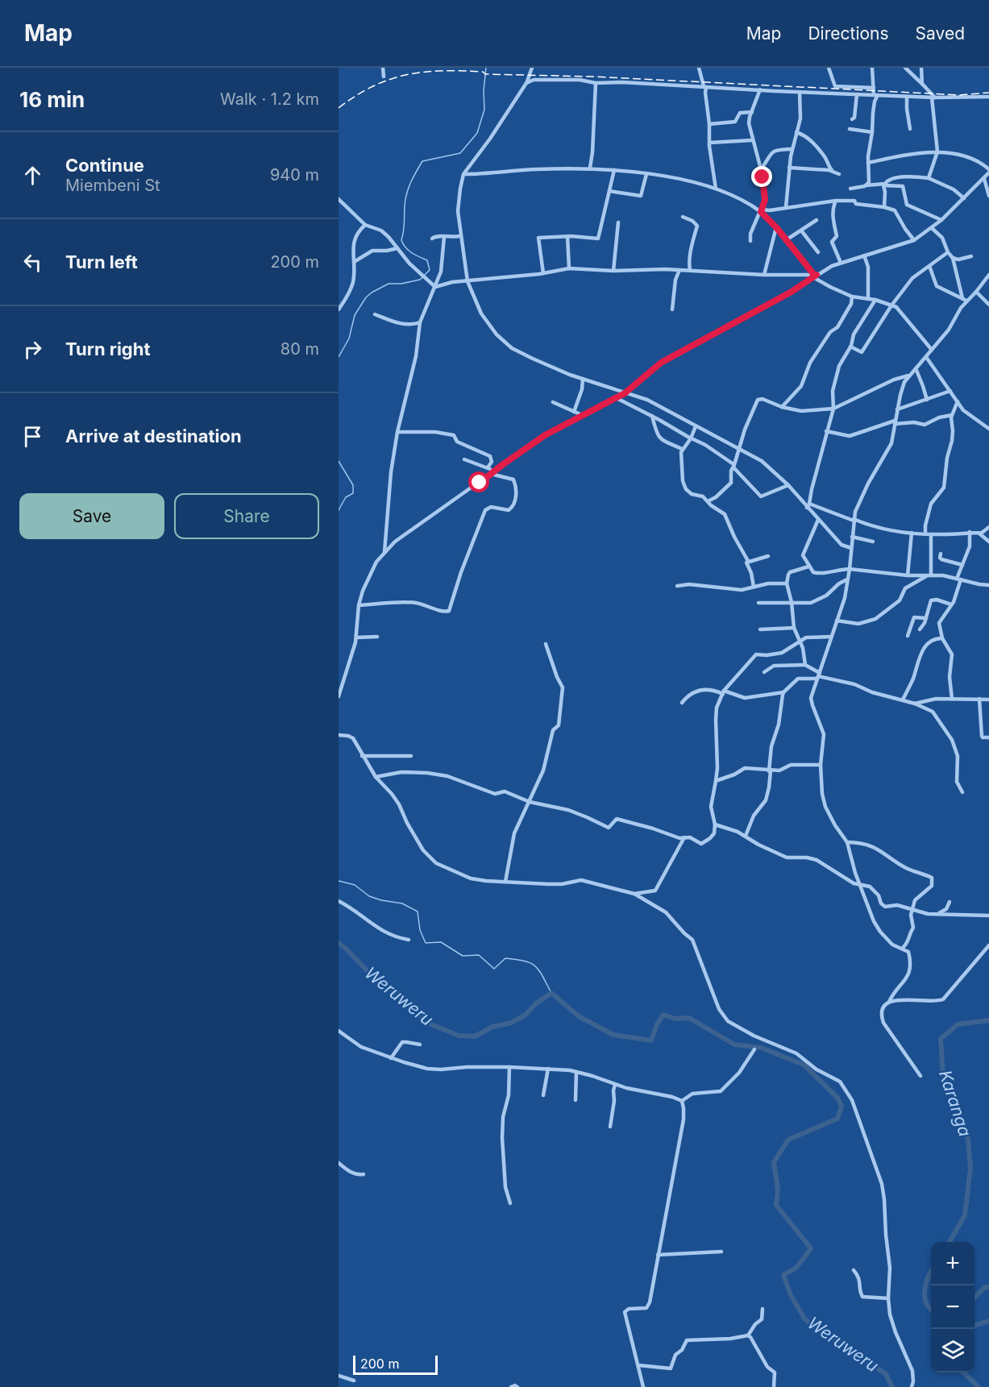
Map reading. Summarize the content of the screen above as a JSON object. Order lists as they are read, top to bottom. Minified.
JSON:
{"water":["Weruweru","Karanga"],"scale_bar":"200 m","page":{"header":"Map","nav":["Map","Directions","Saved"],"heading":["16 min","Walk · 1.2 km"],"list":[["Continue","Miembeni St","940 m"],["Turn left","200 m"],["Turn right","80 m"],"Arrive at destination"],"buttons":["Save","Share"],"map_buttons":["+","−"],"scale":"200 m"}}
